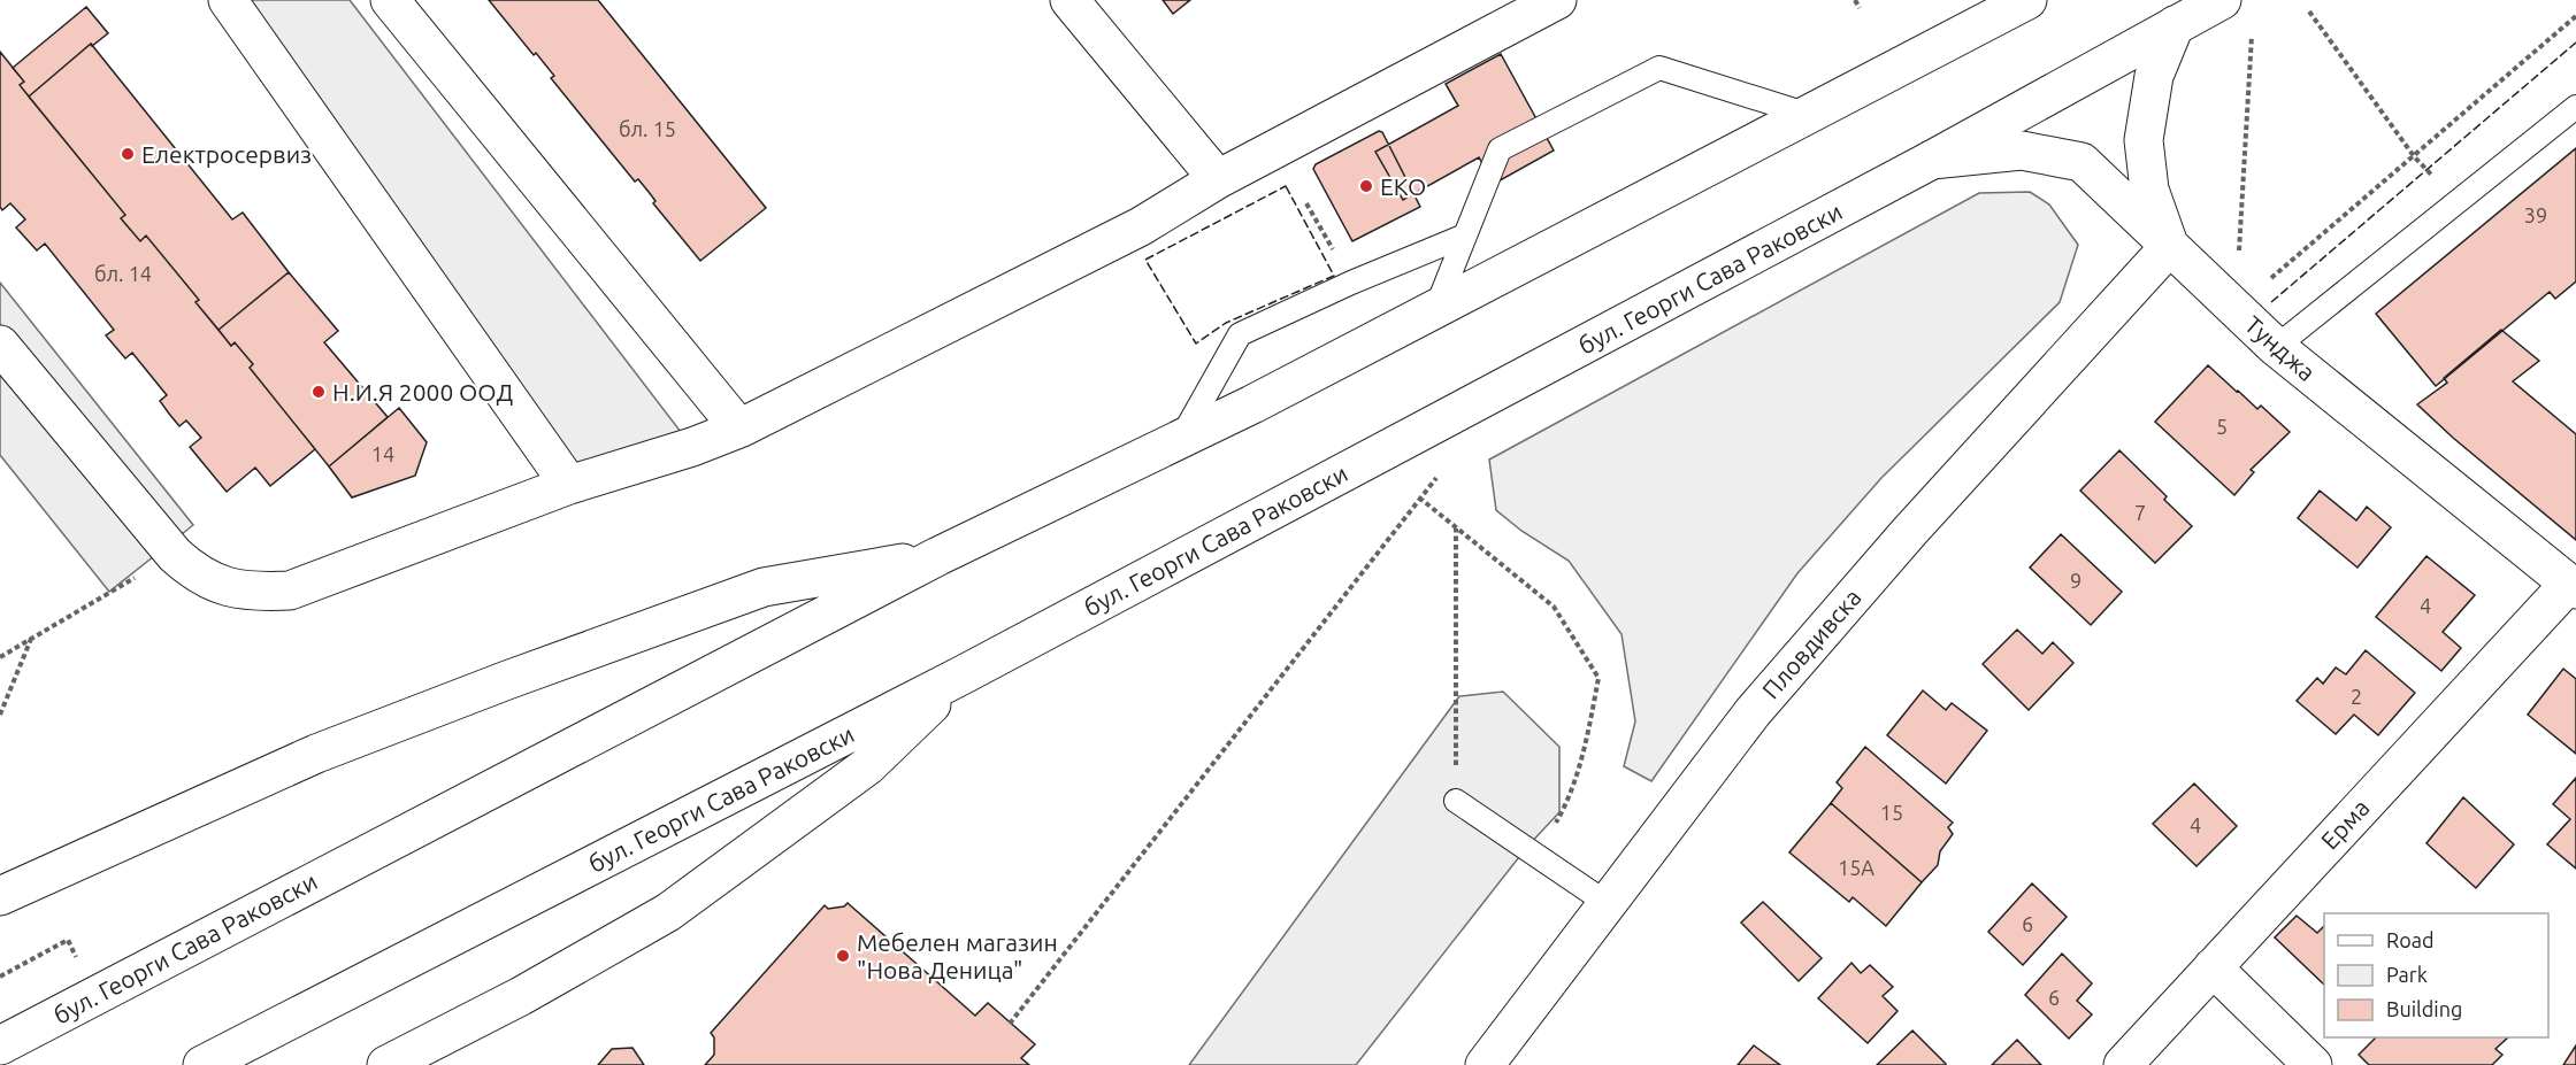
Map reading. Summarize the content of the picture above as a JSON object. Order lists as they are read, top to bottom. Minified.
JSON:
{"streets":{"main road":["бул. Георги Сава Раковски","Тунджа","Пловдивска","Ерма"]},"crossings":[["бул. Георги Сава Раковски","Тунджа"],["Тунджа","Пловдивска"],["Тунджа","Ерма"]],"places":["Електросервиз","EKO","Н.И.Я 2000 ООД","Мебелен магазин \"Нова Деница\""],"house_numbers":["бл. 15","39","бл. 14","5","14","7","9","4","2","15","4","15А","6","6"],"legend":["Road","Park","Building"]}
